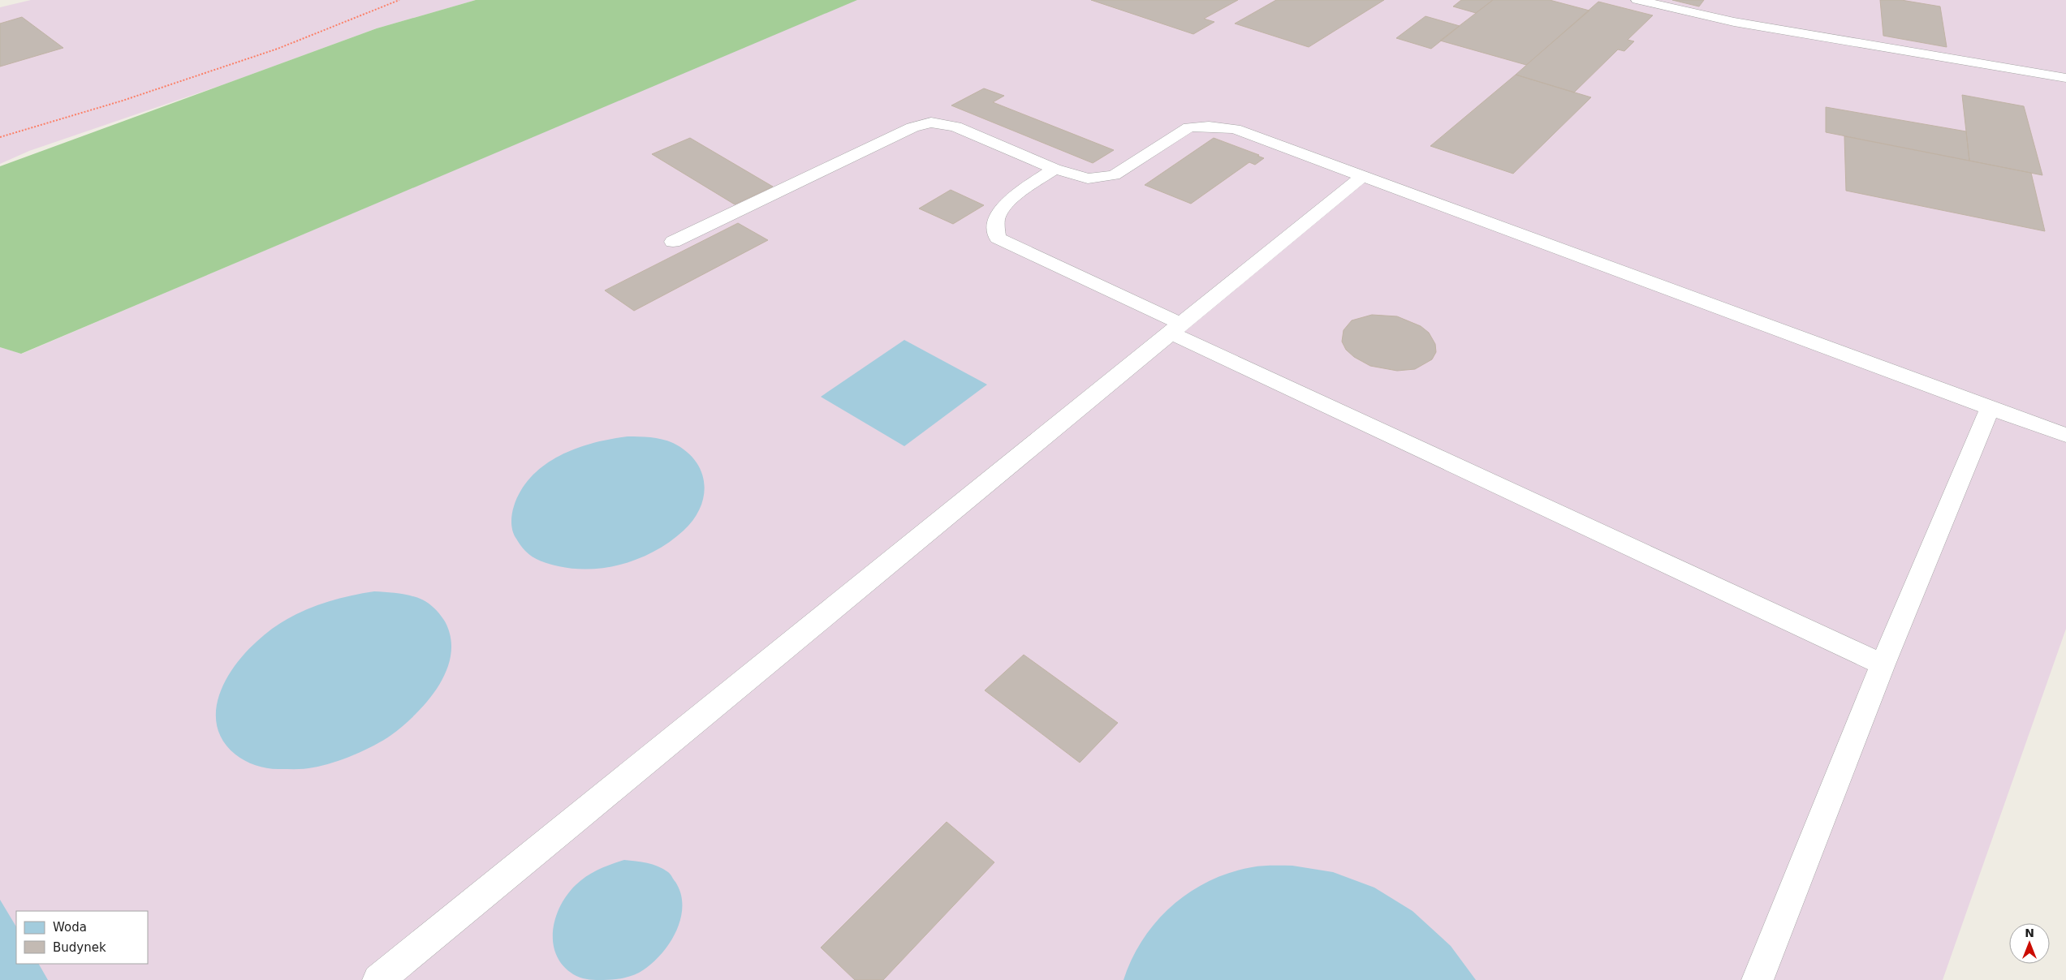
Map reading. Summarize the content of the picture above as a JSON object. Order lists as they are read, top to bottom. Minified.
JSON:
{"legend":["Woda","Budynek"],"north":"top"}
